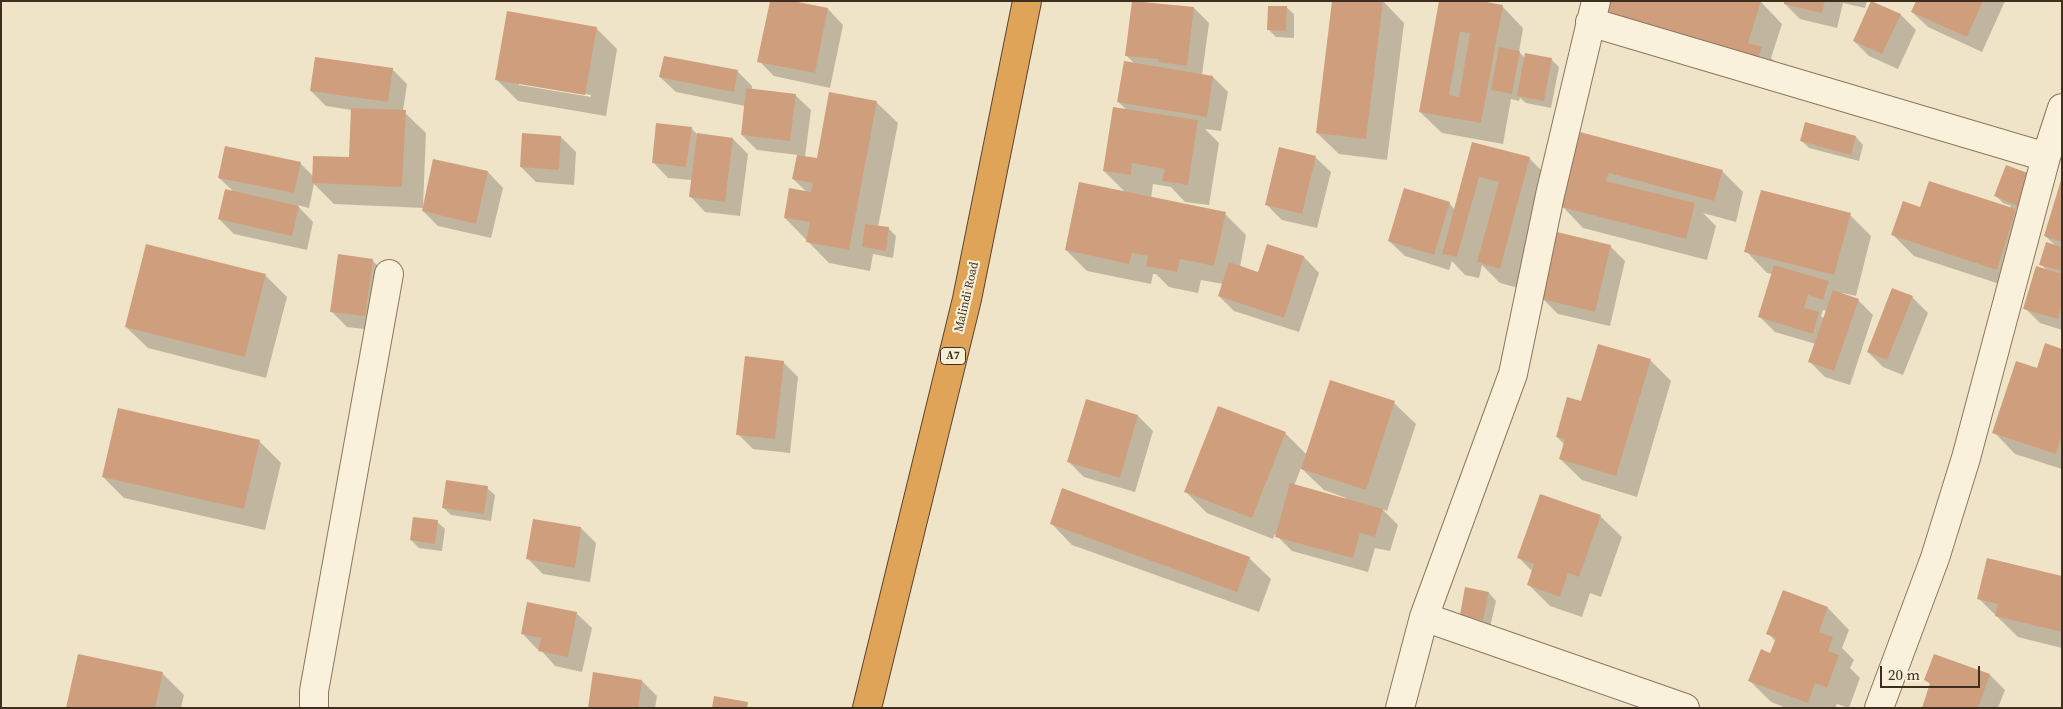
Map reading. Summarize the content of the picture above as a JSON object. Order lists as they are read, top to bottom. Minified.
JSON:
{"streets":{"highway":["Malindi Road","A7"]},"scale_bar":"20 m"}
